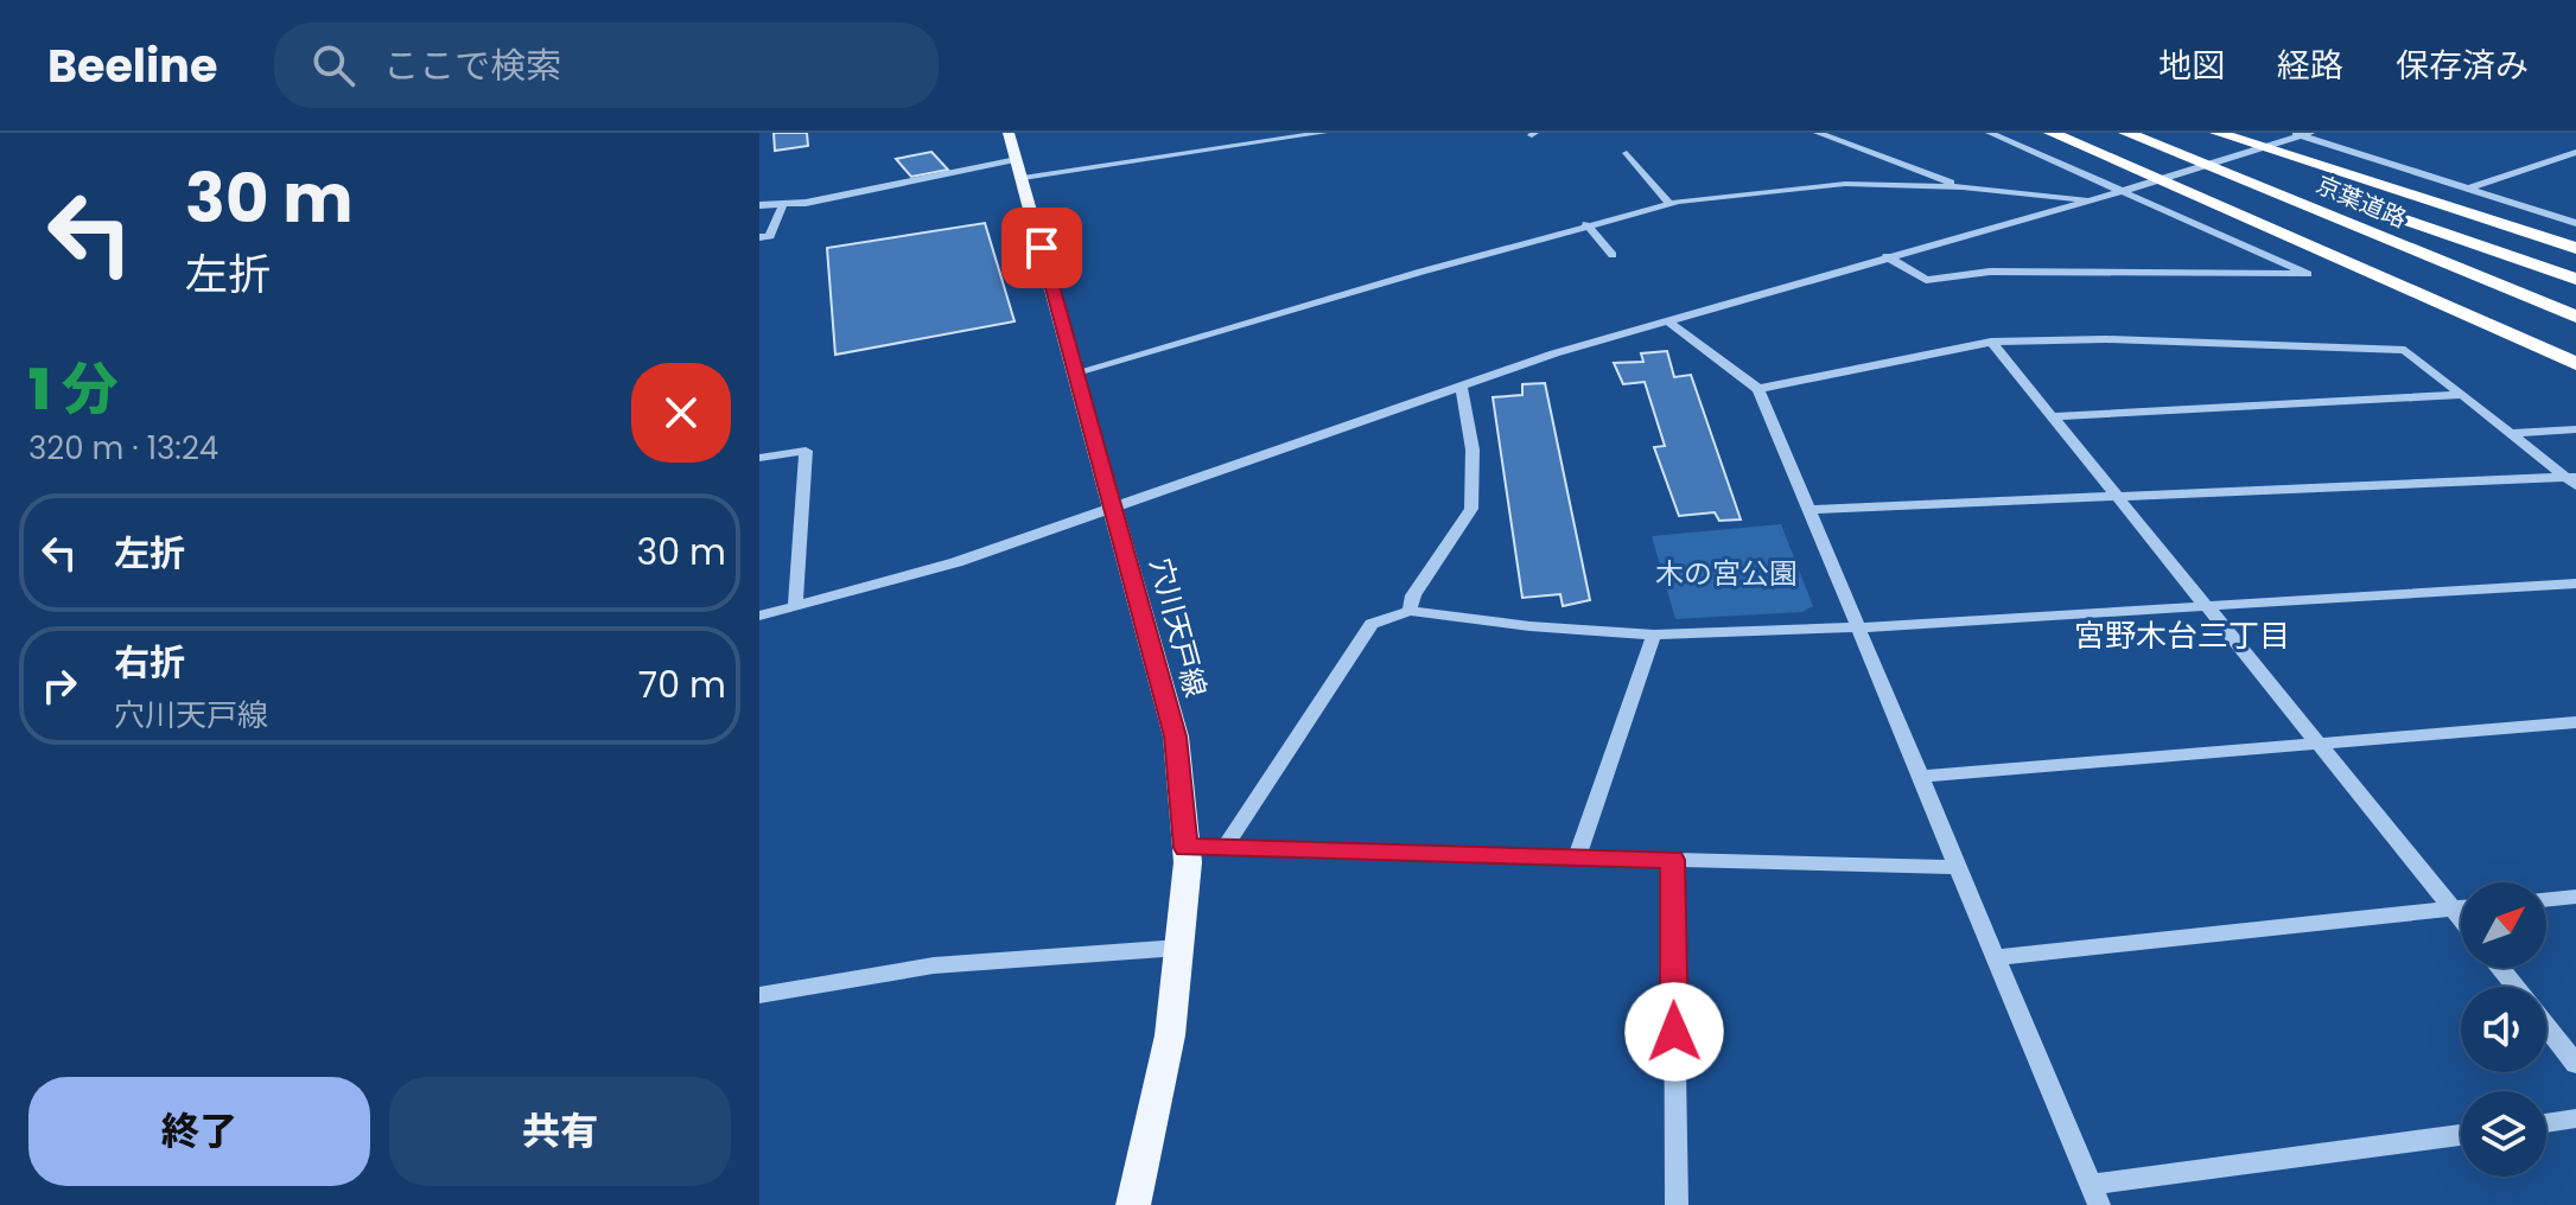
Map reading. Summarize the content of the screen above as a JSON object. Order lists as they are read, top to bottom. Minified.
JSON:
{"streets":{"highway":["京葉道路"],"main road":["穴川天戸線"]},"districts":["宮野木台三丁目"],"parks":["木の宮公園"],"north":"top right","page":{"header":"Beeline","search":"ここで検索","nav":["地図","経路","保存済み"],"turn":["30 m","左折"],"heading":["1 分","320 m · 13:24"],"list":[{"name":"左折","value":"30 m"},{"name":"右折","note":"穴川天戸線","value":"70 m"}],"buttons":["終了","共有"]}}
